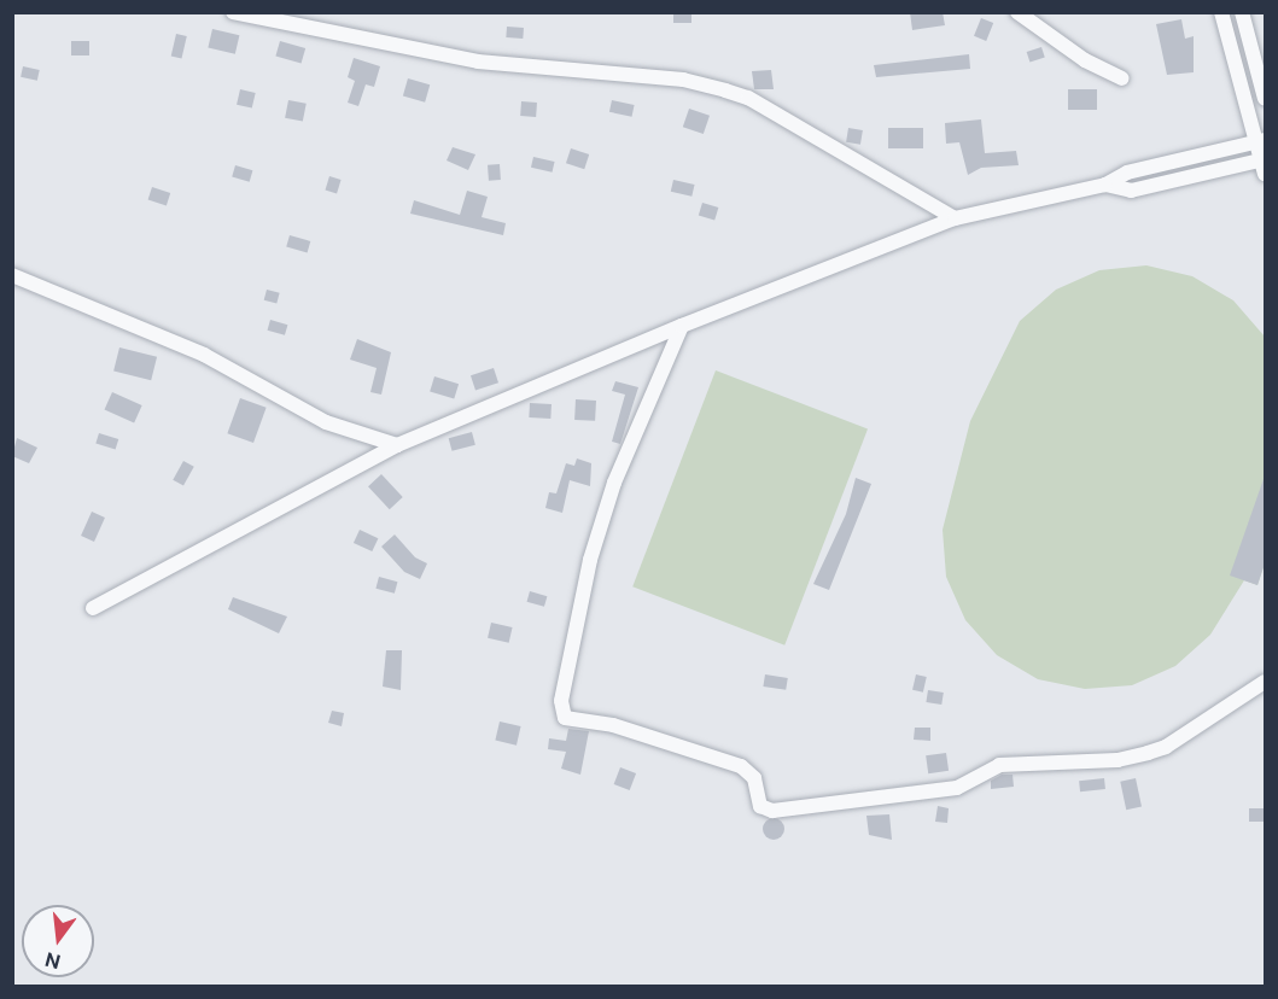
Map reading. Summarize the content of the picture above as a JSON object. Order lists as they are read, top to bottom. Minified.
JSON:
{"north":"bottom"}
